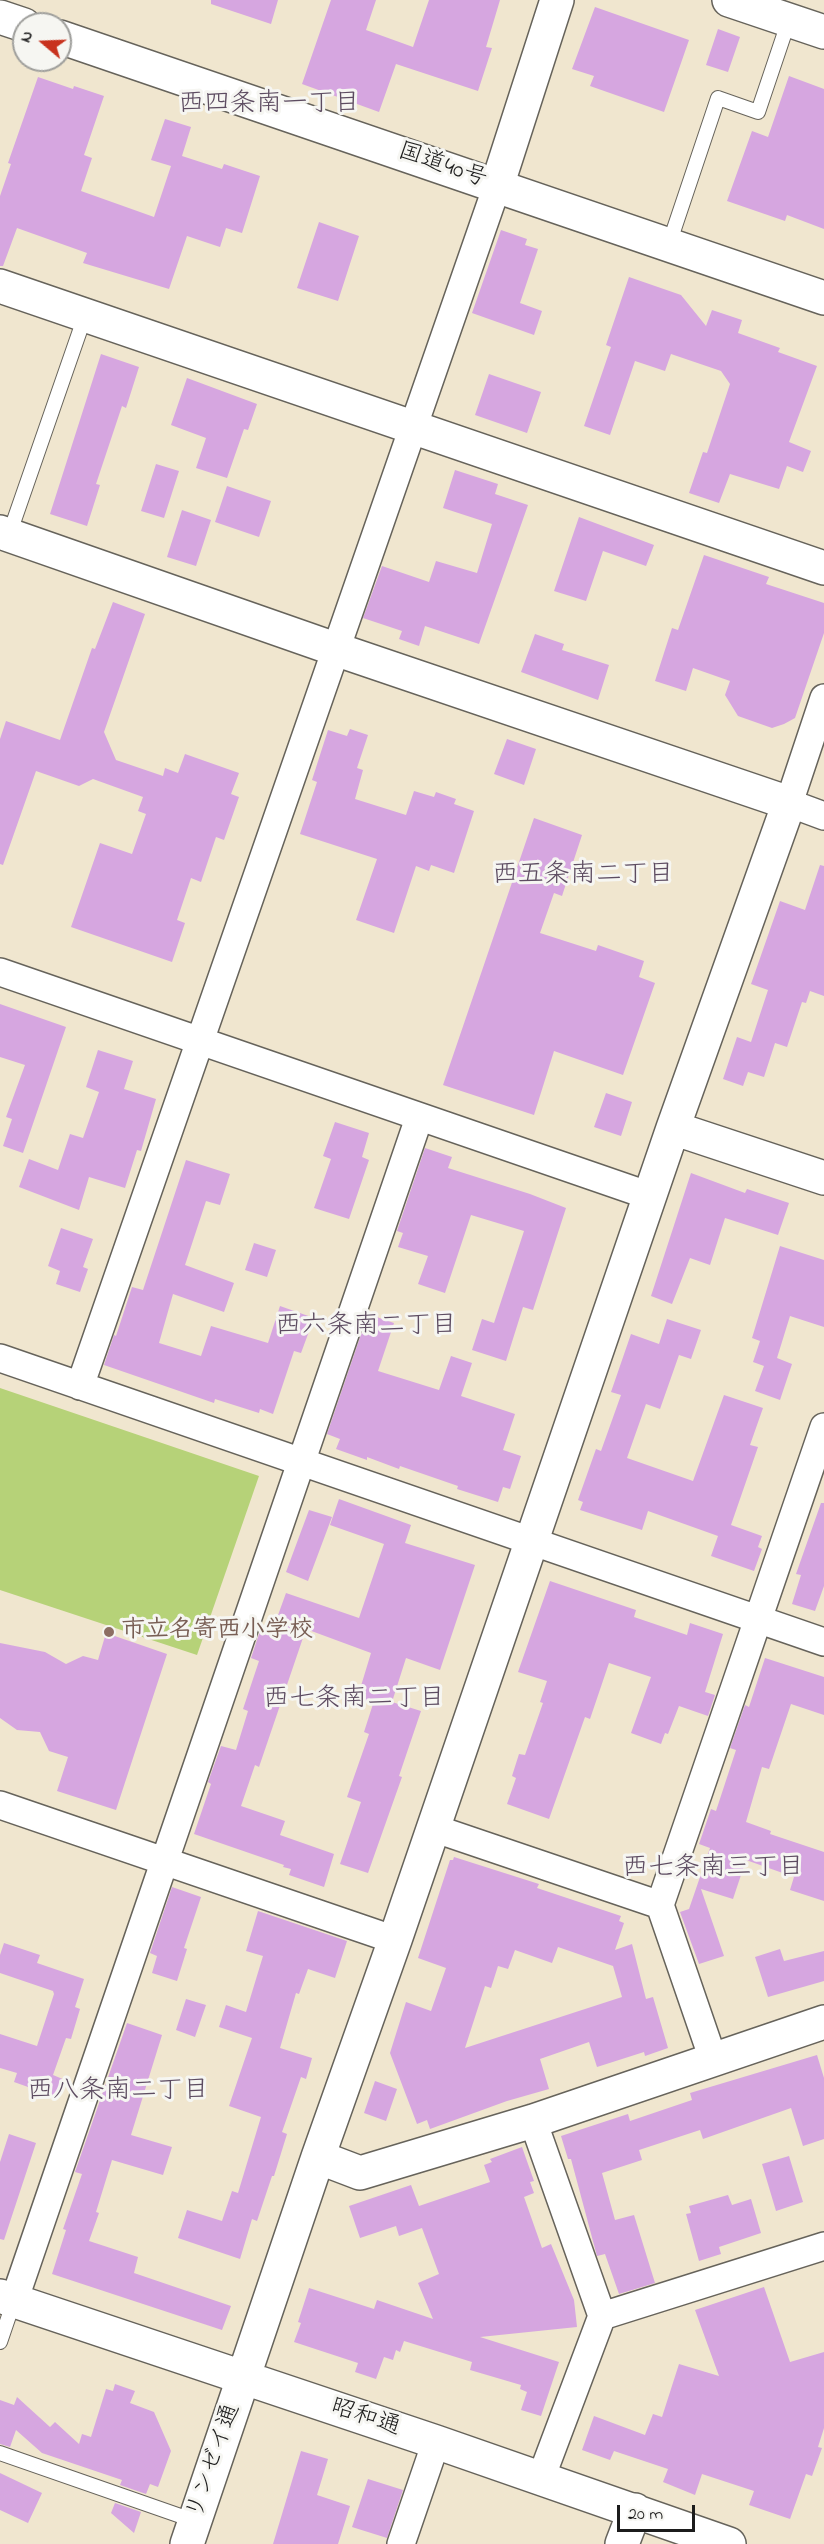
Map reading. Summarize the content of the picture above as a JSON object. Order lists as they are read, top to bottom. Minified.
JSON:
{"streets":{"main road":["国道40号","昭和通","リンゼイ通"]},"crossings":[["昭和通","リンゼイ通"]],"districts":["西四条南一丁目","西五条南二丁目","西六条南二丁目","西七条南二丁目","西七条南三丁目","西八条南二丁目"],"places":["市立名寄西小学校"],"scale_bar":"20 m","north":"left"}
